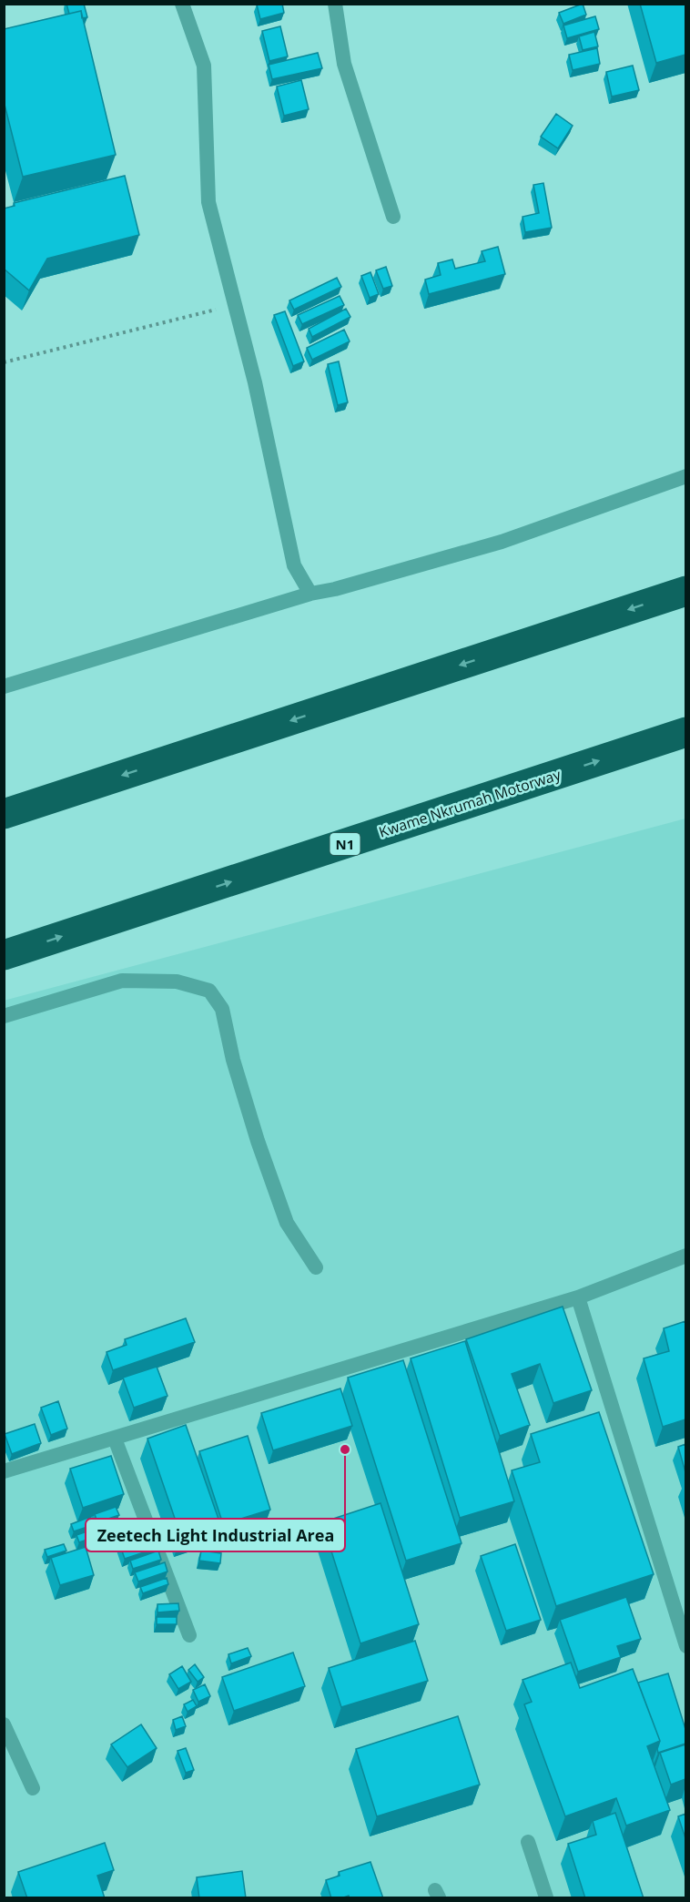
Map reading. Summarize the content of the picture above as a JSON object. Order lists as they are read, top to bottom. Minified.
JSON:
{"streets":{"highway":["Kwame Nkrumah Motorway","N1"]},"places":["Zeetech Light Industrial Area"]}
